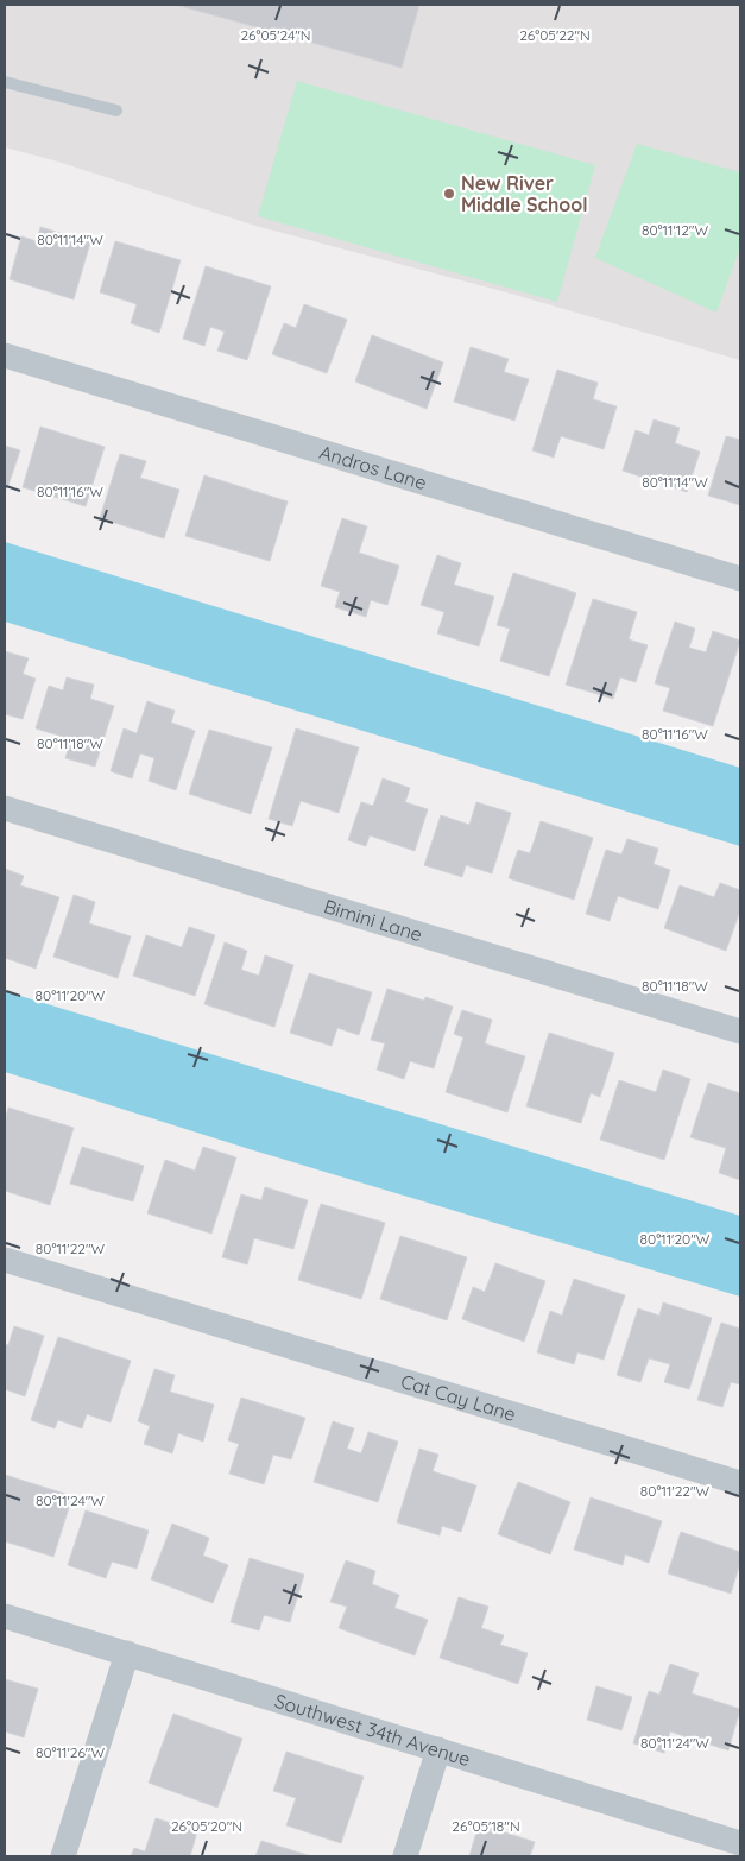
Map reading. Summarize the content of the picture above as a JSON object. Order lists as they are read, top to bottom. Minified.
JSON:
{"streets":{"street":["Andros Lane","Bimini Lane","Cat Cay Lane","Southwest 34th Avenue"]},"places":["New River Middle School"],"coordinates":["26°05'24\"N","26°05'22\"N","80°11'12\"W","80°11'14\"W","80°11'16\"W","80°11'18\"W","80°11'20\"W","80°11'22\"W","80°11'24\"W","80°11'26\"W","26°05'20\"N","26°05'18\"N"]}
